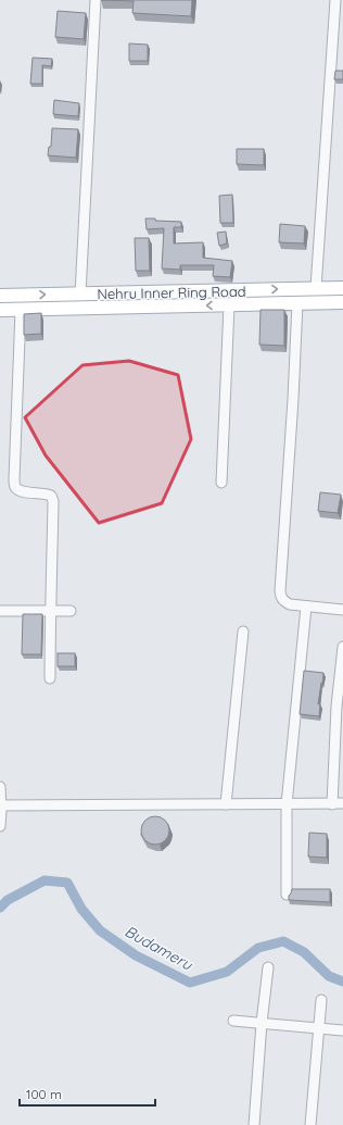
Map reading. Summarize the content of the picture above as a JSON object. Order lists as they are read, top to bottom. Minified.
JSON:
{"streets":{"main road":["Nehru Inner Ring Road"]},"water":["Budameru"],"scale_bar":"100 m"}
